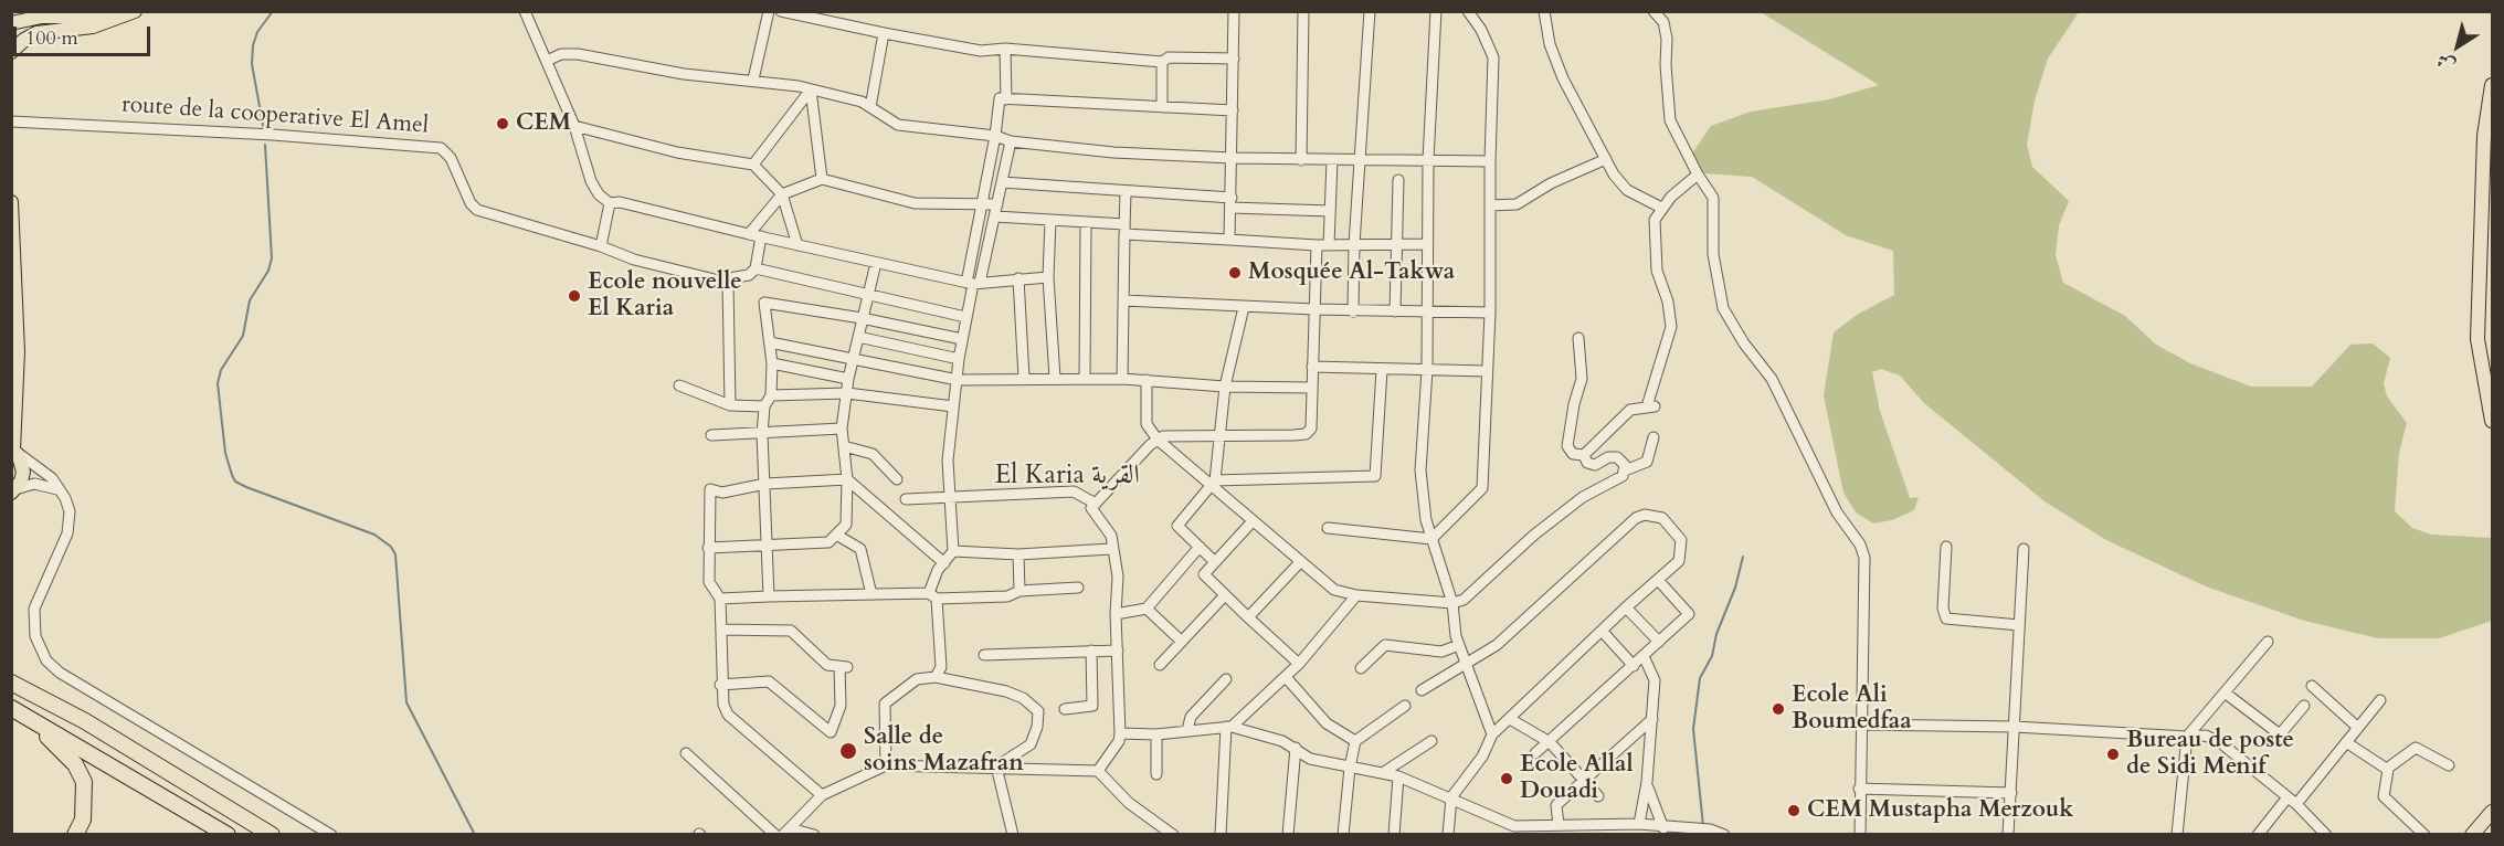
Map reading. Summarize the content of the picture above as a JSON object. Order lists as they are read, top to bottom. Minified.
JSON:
{"streets":{"street":["route de la cooperative El Amel"]},"districts":["El Karia القرية"],"places":["CEM","Mosquée Al-Takwa","Ecole nouvelle El Karia","Ecole Ali Boumedfaa","Salle de soins Mazafran","Bureau de poste de Sidi Menif","Ecole Allal Douadi","CEM Mustapha Merzouk"],"scale_bar":"100 m","north":"bottom left"}
